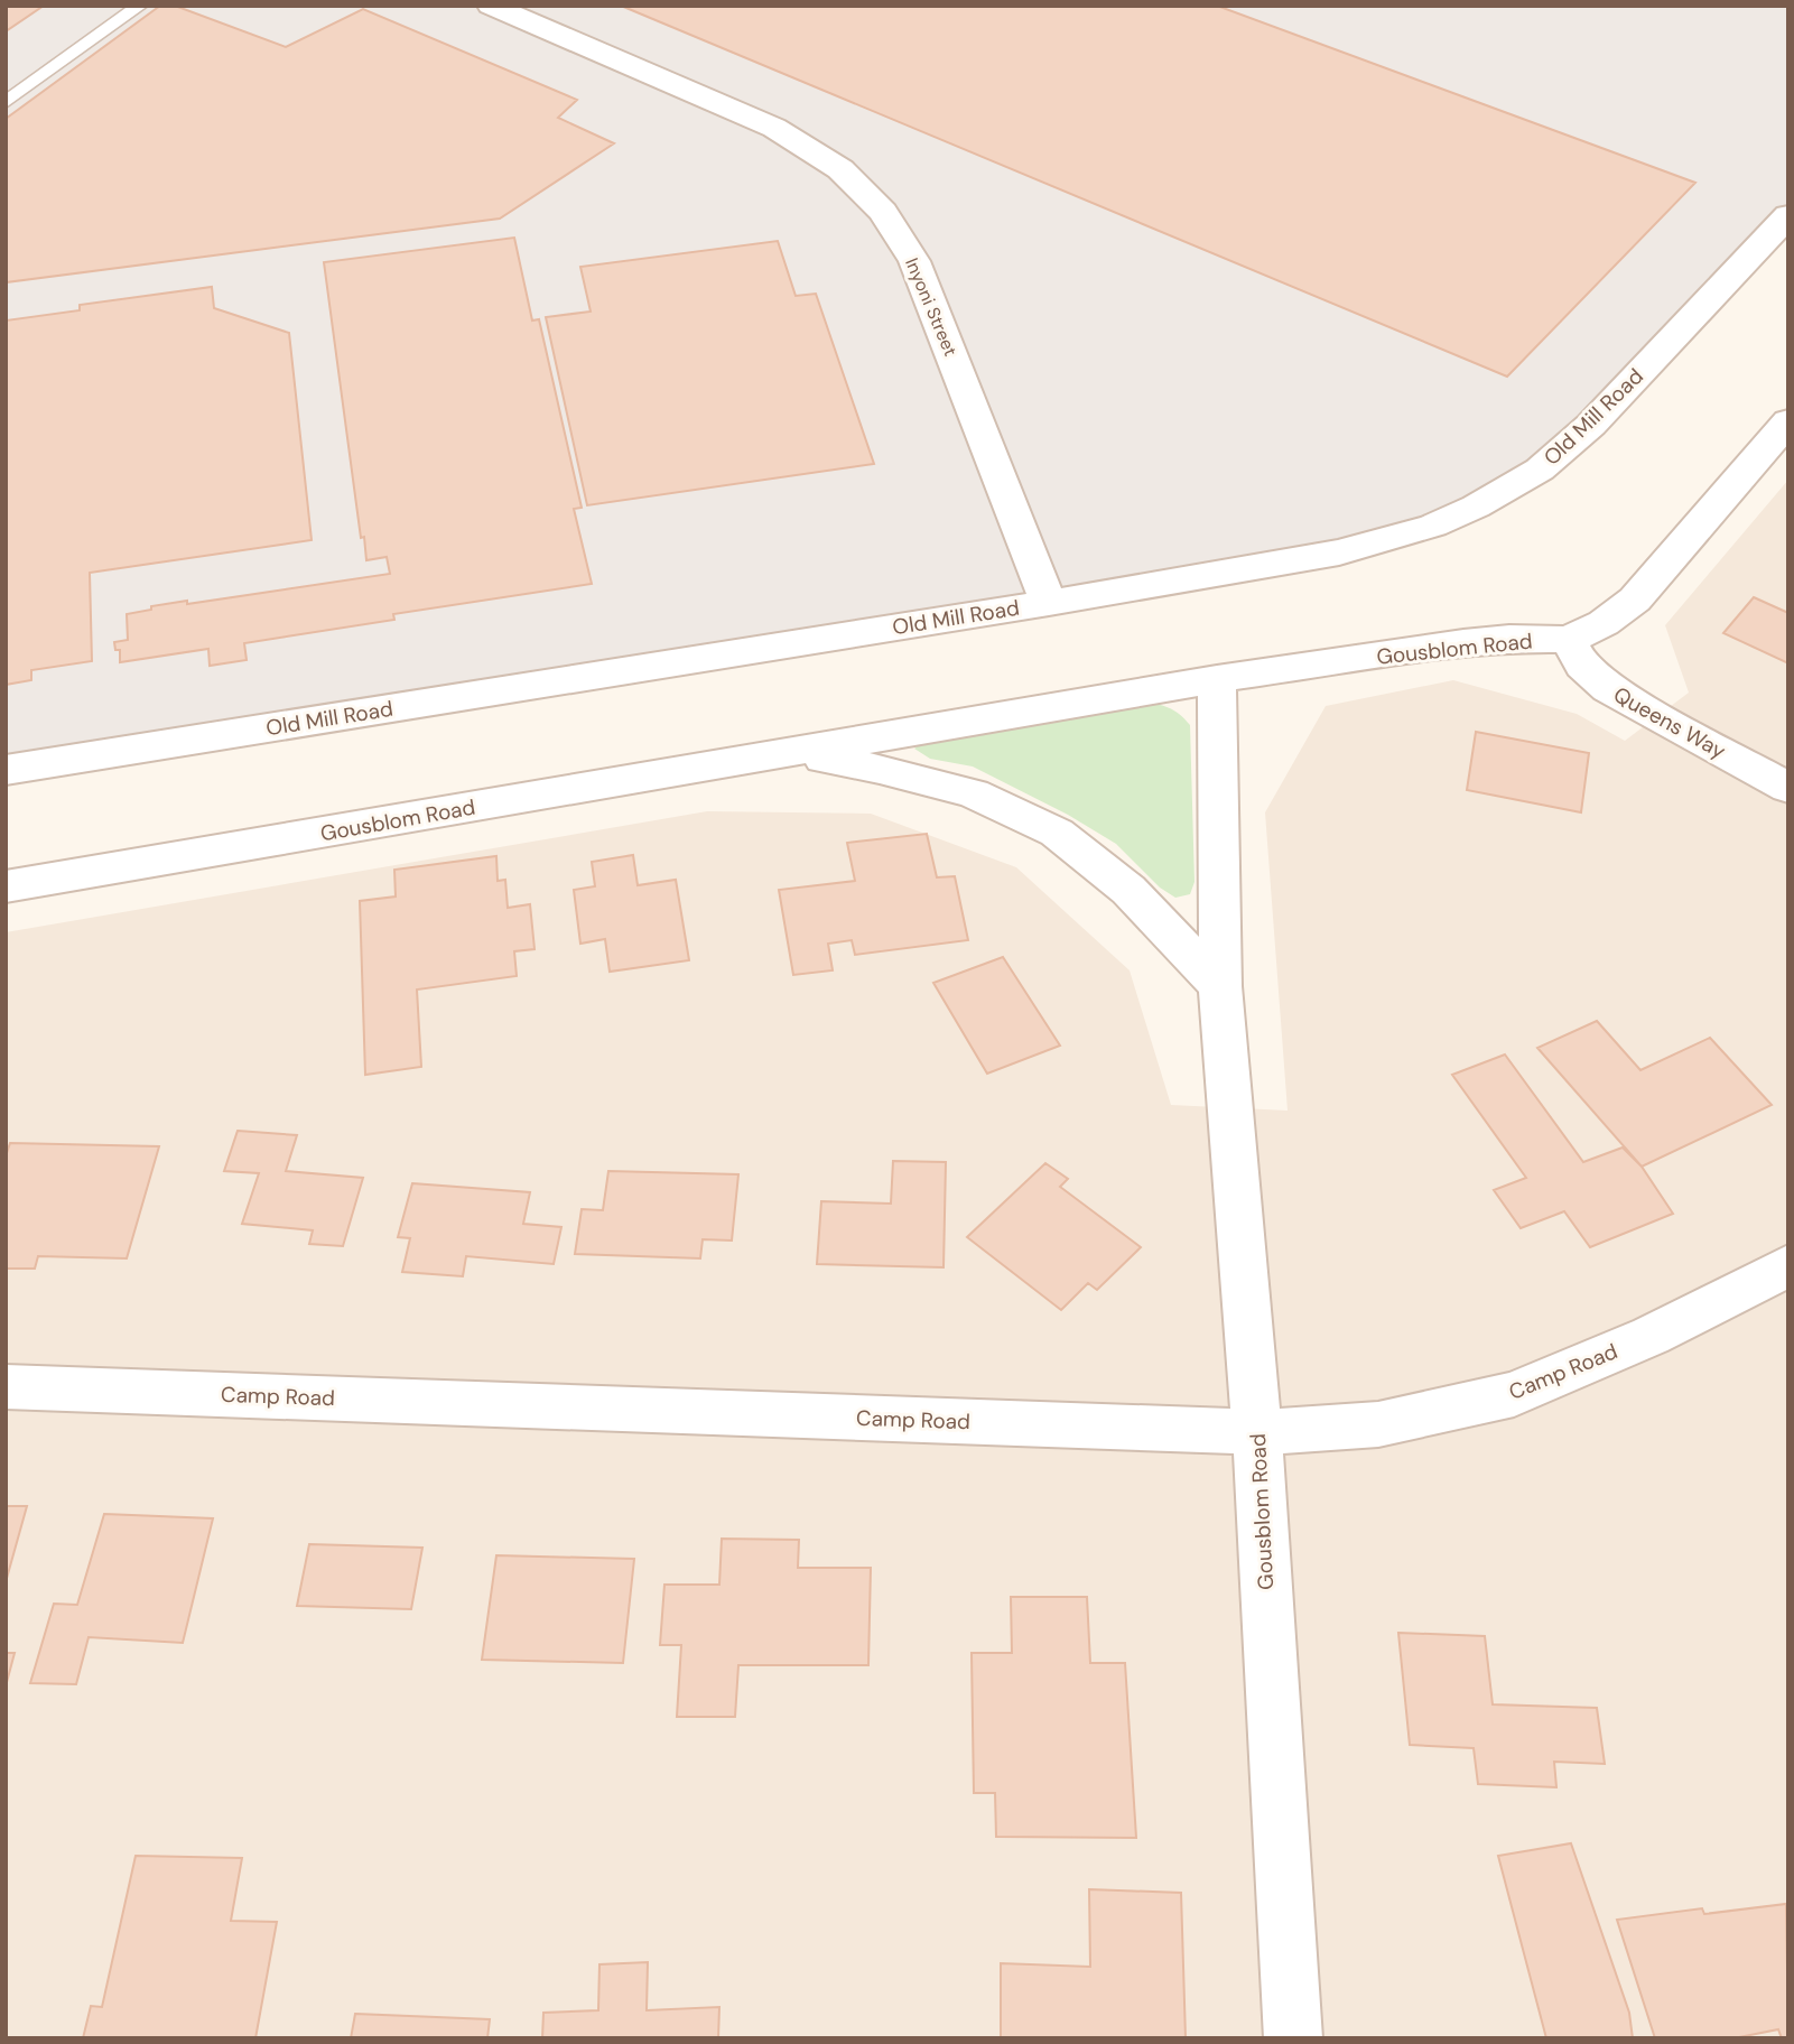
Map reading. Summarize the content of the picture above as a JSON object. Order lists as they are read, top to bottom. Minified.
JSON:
{"streets":{"street":["Inyoni Street","Old Mill Road","Gousblom Road","Queens Way","Camp Road"]},"crossings":[["Inyoni Street","Old Mill Road"],["Gousblom Road","Queens Way"],["Gousblom Road","Camp Road"]]}
